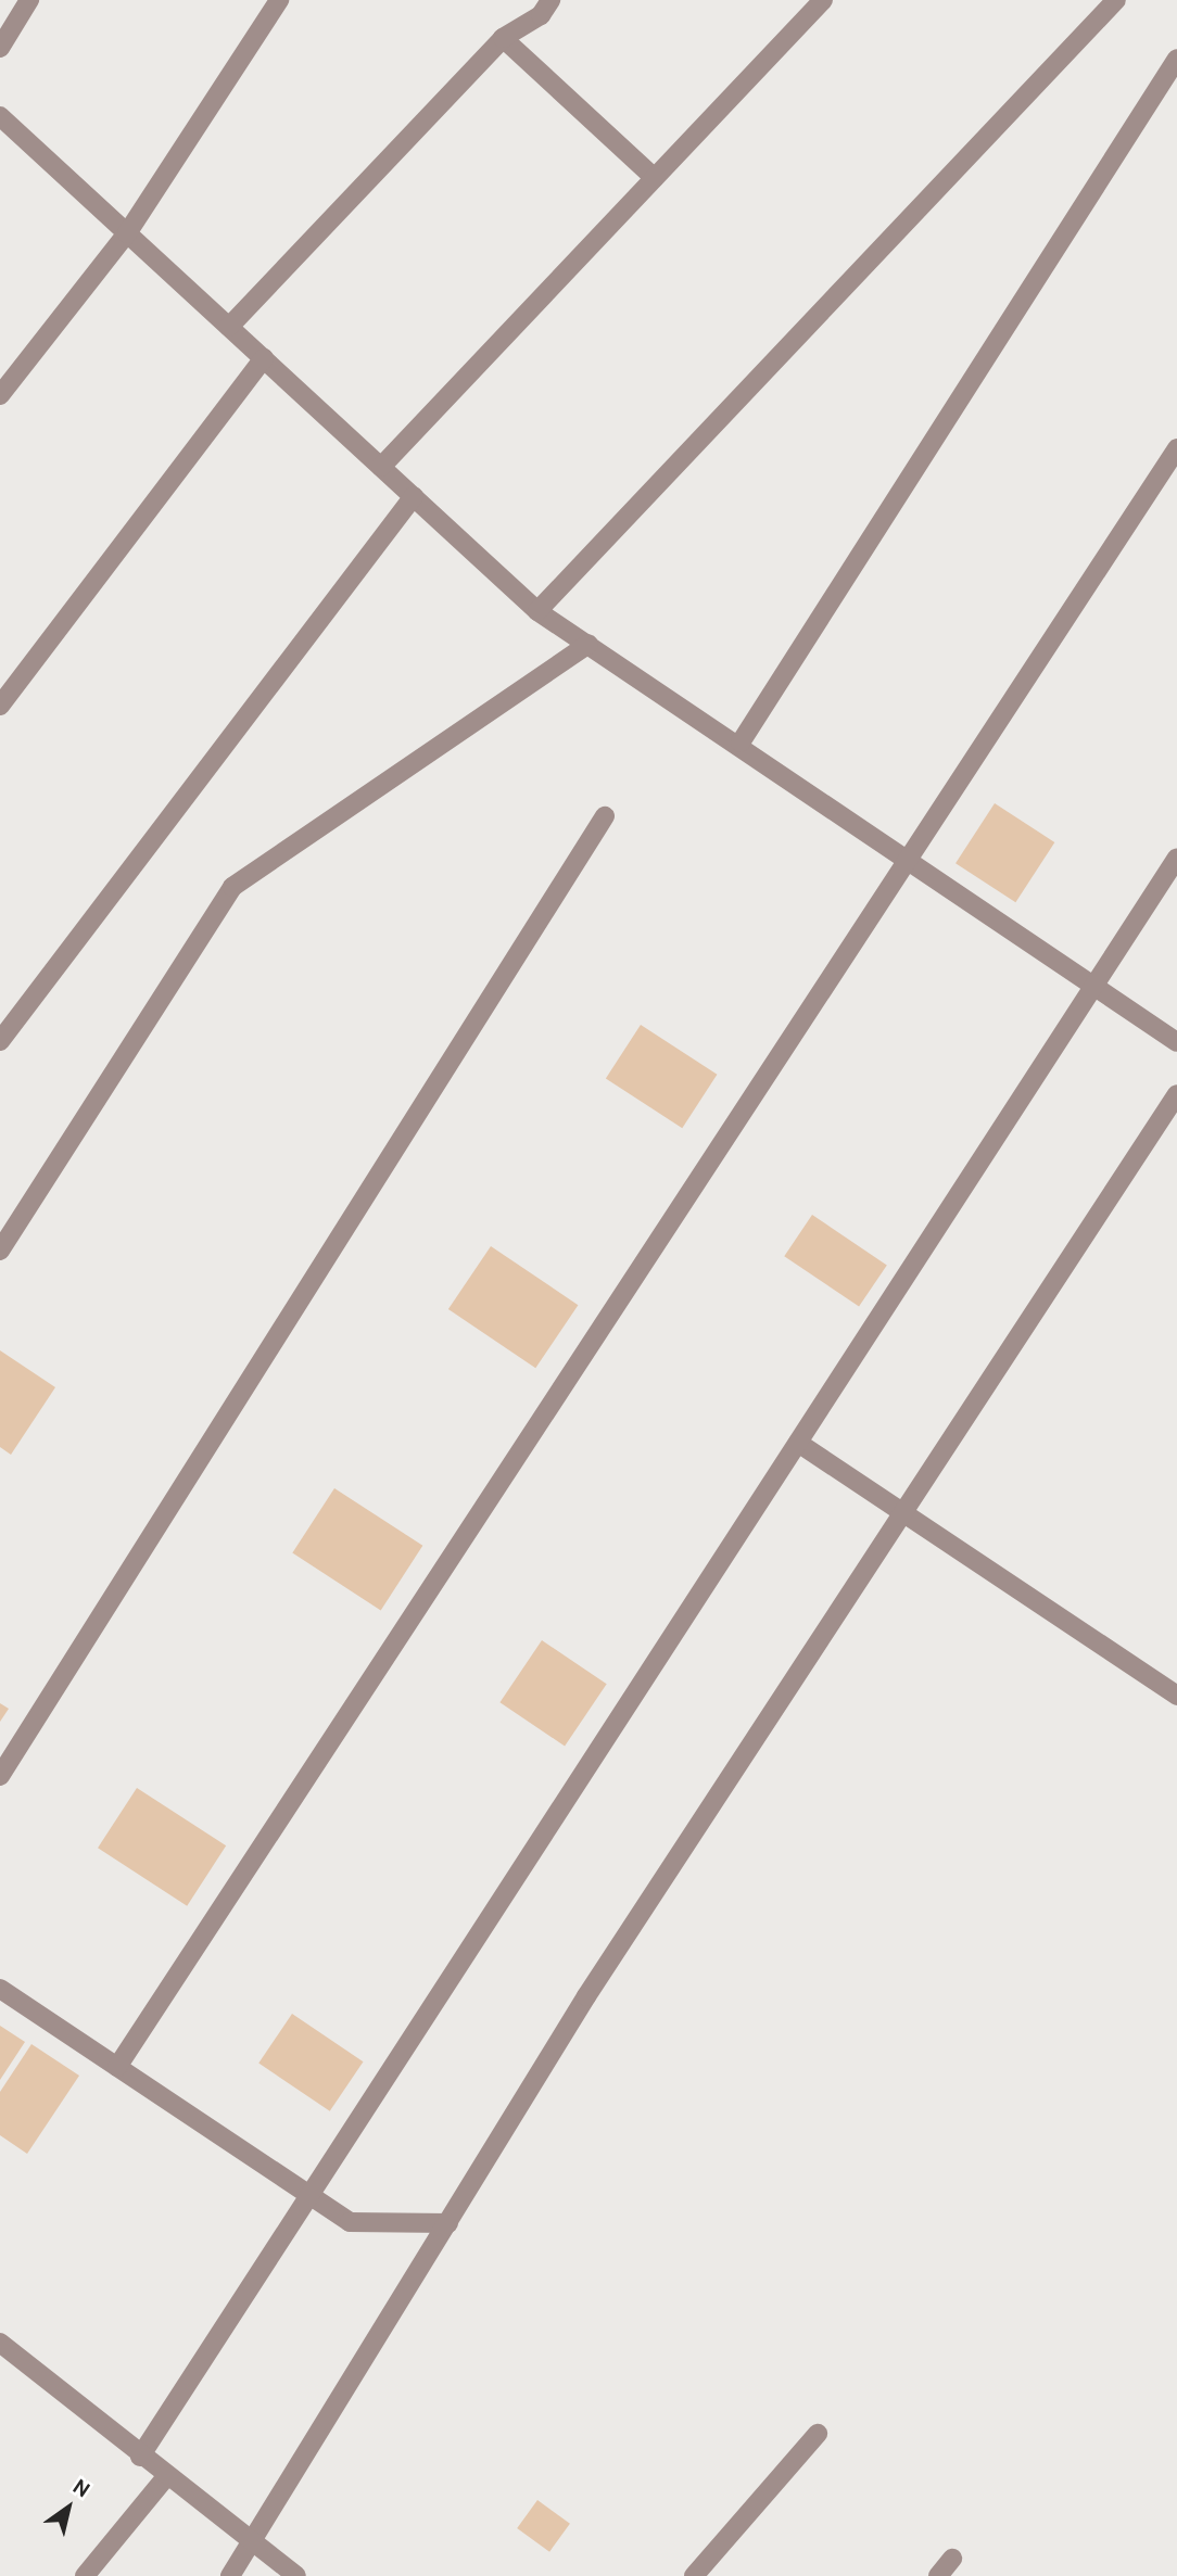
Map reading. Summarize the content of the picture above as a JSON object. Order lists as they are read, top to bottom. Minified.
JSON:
{"north":"top right"}
